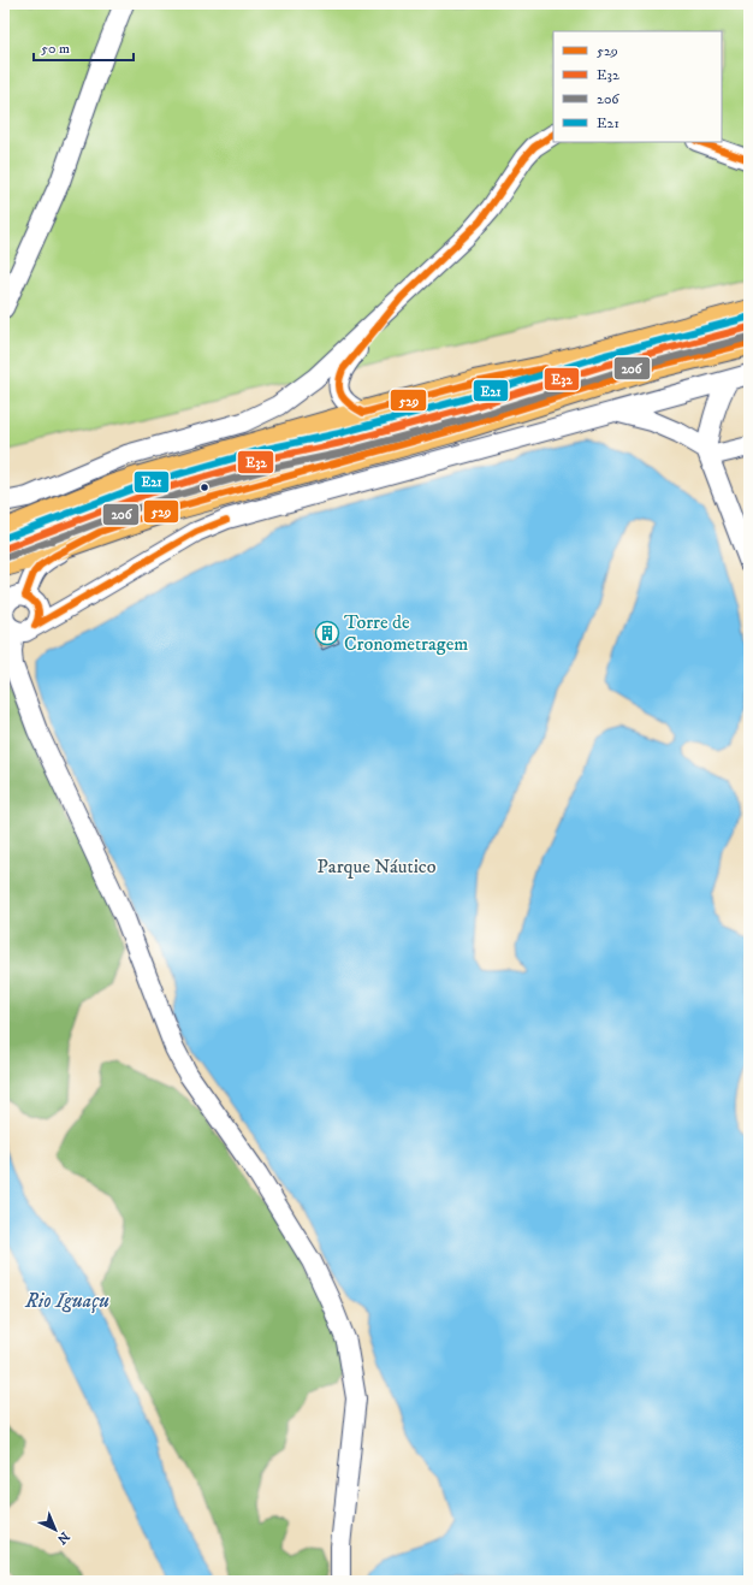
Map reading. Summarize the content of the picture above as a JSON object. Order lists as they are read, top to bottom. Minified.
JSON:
{"water":["Rio Iguaçu"],"parks":["Parque Náutico"],"places":{"building":["Torre de Cronometragem"]},"lines":["transit line 529","transit line E21","transit line E32","transit line 206"],"legend":["529","E32","206","E21"],"scale_bar":"50 m","north":"bottom right"}
